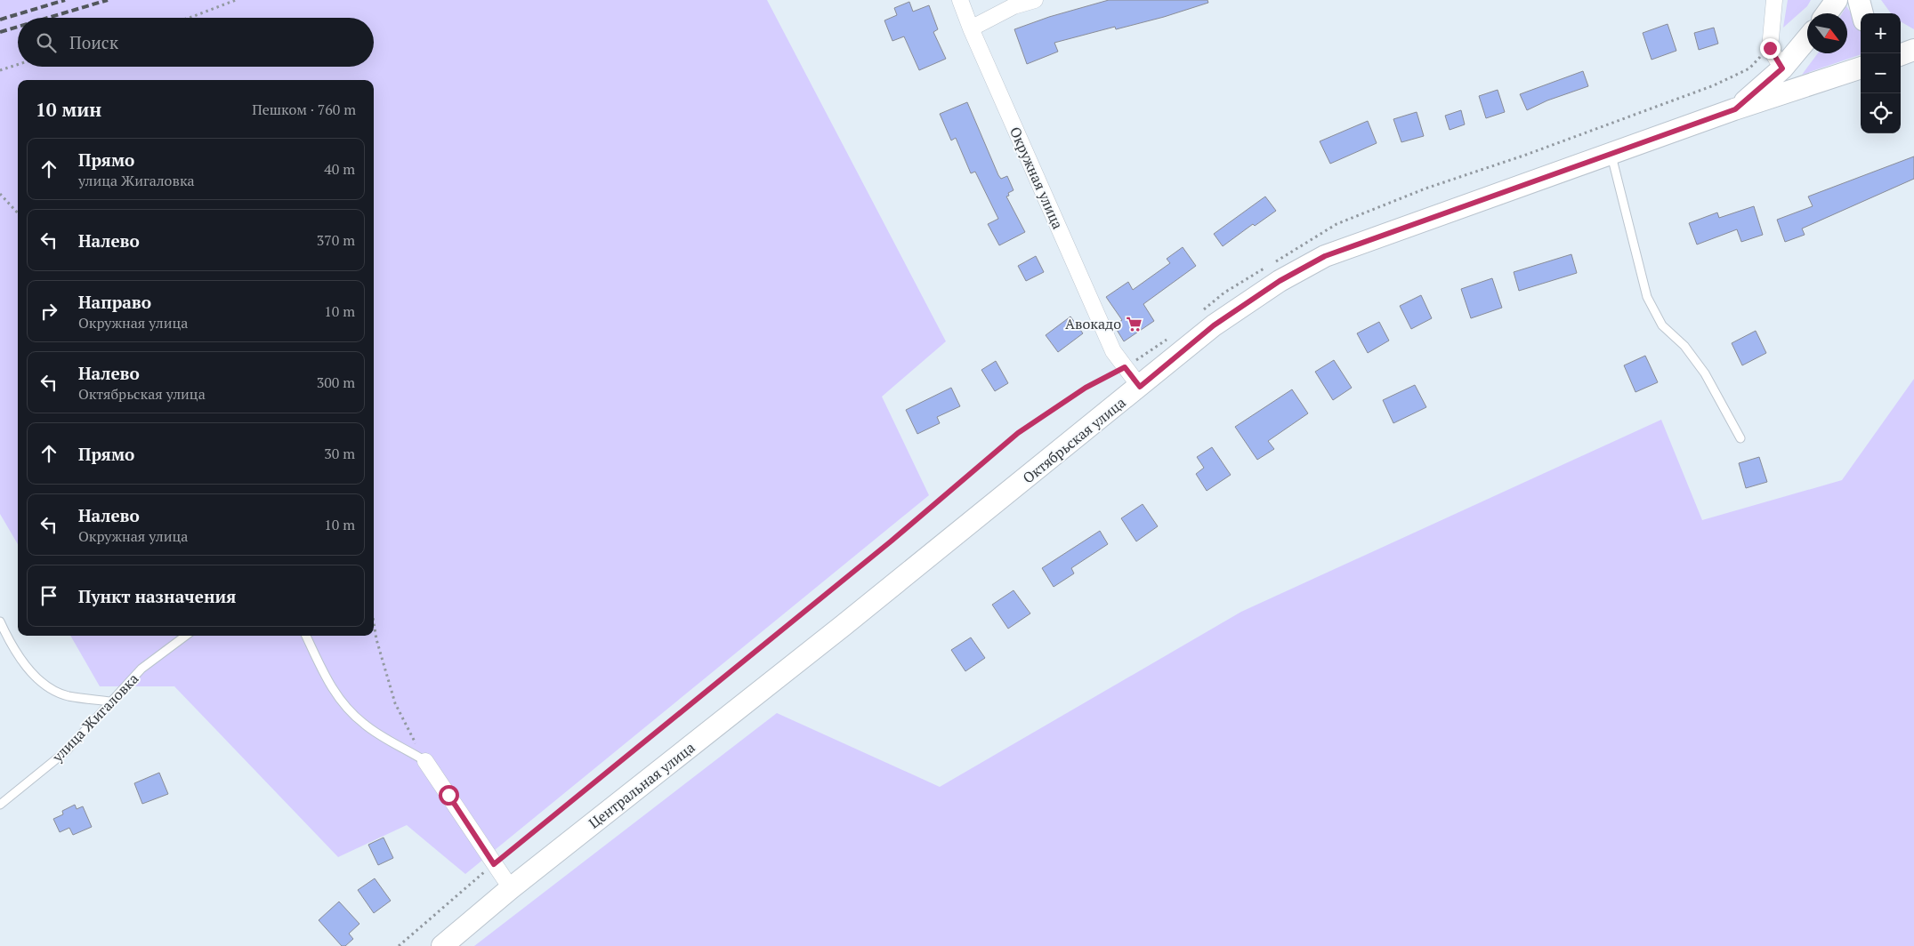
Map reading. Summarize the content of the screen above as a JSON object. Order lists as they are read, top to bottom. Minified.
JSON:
{"streets":{"main road":["Октябрьская улица","Центральная улица"],"street":["Окружная улица"],"lane":["улица Жигаловка"]},"crossings":[["Окружная улица","Октябрьская улица"],["Октябрьская улица","Центральная улица"]],"places":{"supermarket":["Авокадо"]},"north":"bottom right","page":{"map_buttons":["+","−"],"search":"Поиск","heading":["10 мин","Пешком · 760 m"],"list":[["Прямо","улица Жигаловка","40 m"],["Налево","370 m"],["Направо","Окружная улица","10 m"],["Налево","Октябрьская улица","300 m"],["Прямо","30 m"],["Налево","Окружная улица","10 m"],"Пункт назначения"]}}
